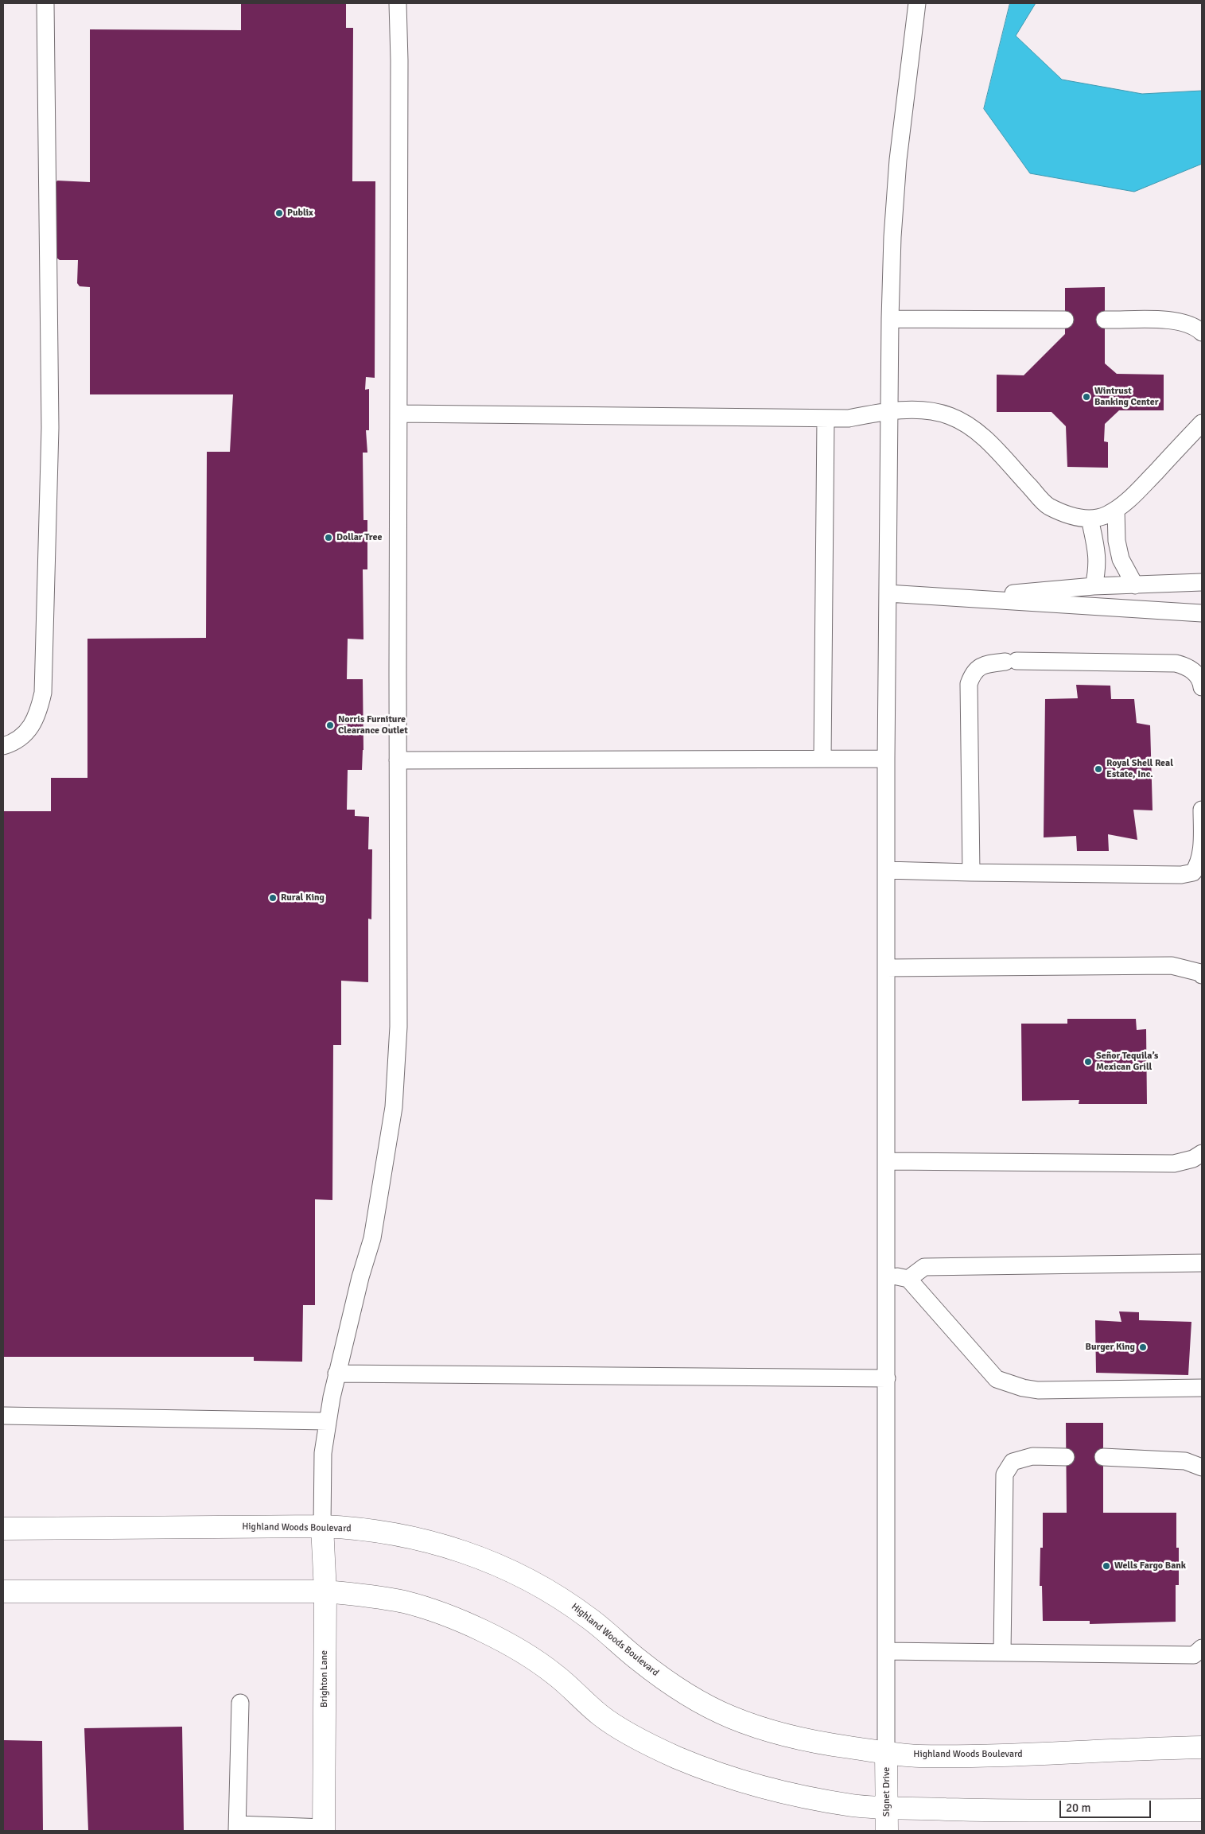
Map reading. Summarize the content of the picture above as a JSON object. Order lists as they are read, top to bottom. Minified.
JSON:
{"streets":{"street":["Highland Woods Boulevard","Brighton Lane","Signet Drive"]},"crossings":[["Highland Woods Boulevard","Brighton Lane"],["Highland Woods Boulevard","Signet Drive"]],"places":["Publix","Wintrust Banking Center","Dollar Tree","Norris Furniture Clearance Outlet","Royal Shell Real Estate, Inc.","Rural King","Señor Tequila’s Mexican Grill","Burger King","Wells Fargo Bank"],"scale_bar":"20 m"}
